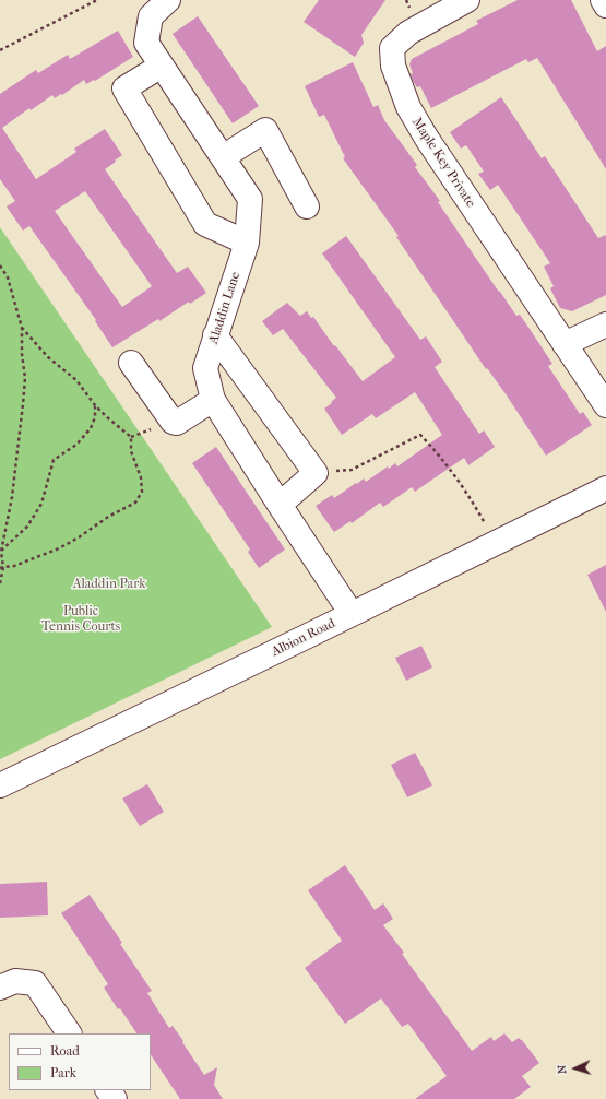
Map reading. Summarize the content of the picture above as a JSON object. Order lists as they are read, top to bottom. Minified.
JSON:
{"streets":{"street":["Maple Key Private","Aladdin Lane","Albion Road"]},"crossings":[["Aladdin Lane","Albion Road"]],"parks":["Aladdin Park","Public Tennis Courts"],"legend":["Road","Park"],"north":"left"}
